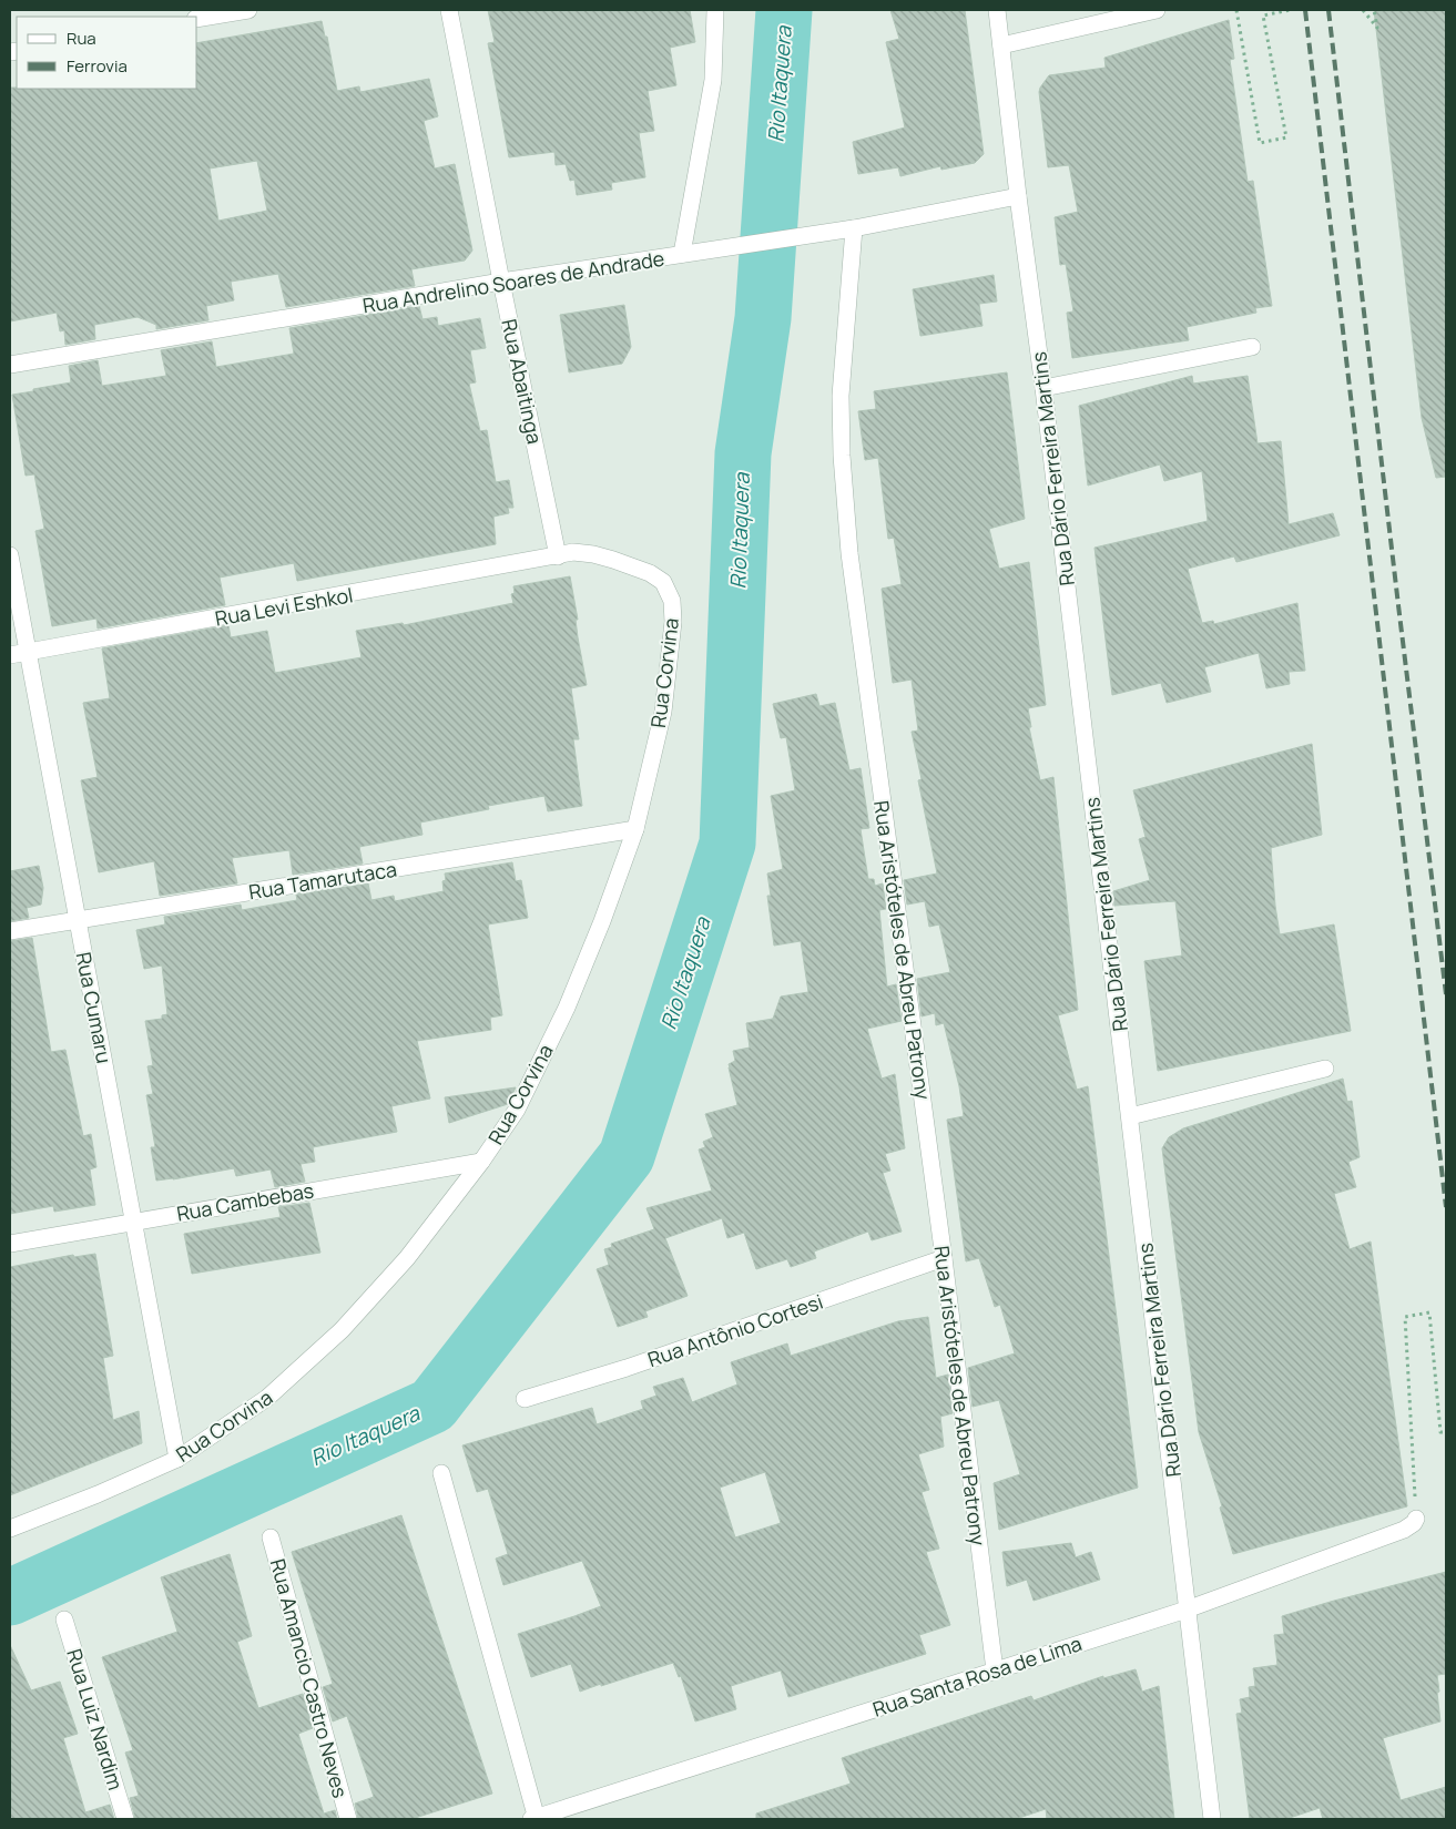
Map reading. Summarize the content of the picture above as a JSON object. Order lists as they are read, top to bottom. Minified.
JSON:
{"streets":{"street":["Rua Andrelino Soares de Andrade","Rua Abaitinga","Rua Dário Ferreira Martins","Rua Levi Eshkol","Rua Corvina","Rua Tamarutaca","Rua Aristóteles de Abreu Patrony","Rua Cumaru","Rua Cambebas","Rua Antônio Cortesi","Rua Santa Rosa de Lima","Rua Amancio Castro Neves","Rua Luiz Nardim"]},"crossings":[["Rua Andrelino Soares de Andrade","Rua Abaitinga"],["Rua Andrelino Soares de Andrade","Rua Dário Ferreira Martins"],["Rua Andrelino Soares de Andrade","Rua Aristóteles de Abreu Patrony"],["Rua Abaitinga","Rua Levi Eshkol"],["Rua Abaitinga","Rua Corvina"],["Rua Dário Ferreira Martins","Rua Santa Rosa de Lima"],["Rua Levi Eshkol","Rua Corvina"],["Rua Levi Eshkol","Rua Cumaru"],["Rua Corvina","Rua Tamarutaca"],["Rua Corvina","Rua Cumaru"],["Rua Corvina","Rua Cambebas"],["Rua Tamarutaca","Rua Cumaru"],["Rua Aristóteles de Abreu Patrony","Rua Antônio Cortesi"],["Rua Aristóteles de Abreu Patrony","Rua Santa Rosa de Lima"],["Rua Cumaru","Rua Cambebas"]],"water":["Rio Itaquera"],"legend":["Rua","Ferrovia"]}
